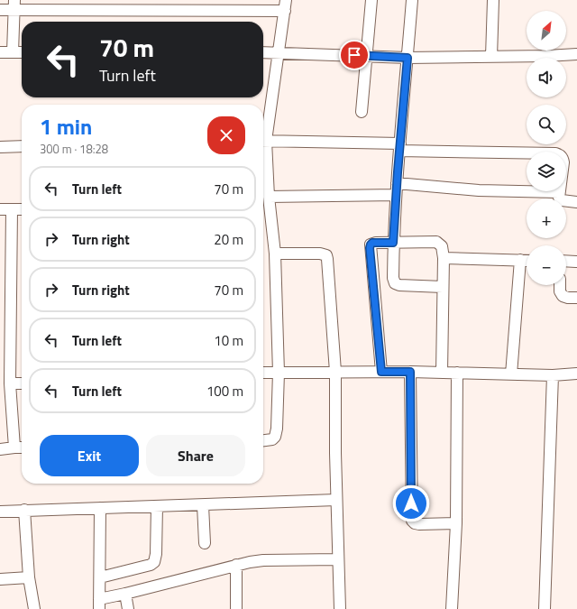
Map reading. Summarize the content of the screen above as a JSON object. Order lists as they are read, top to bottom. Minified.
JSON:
{"north":"top right","page":{"map_buttons":["+","−"],"turn":["70 m","Turn left"],"heading":["1 min","300 m · 18:28"],"list":[{"name":"Turn left","value":"70 m"},{"name":"Turn right","value":"20 m"},{"name":"Turn right","value":"70 m"},{"name":"Turn left","value":"10 m"},{"name":"Turn left","value":"100 m"}],"buttons":["Exit","Share"]}}
